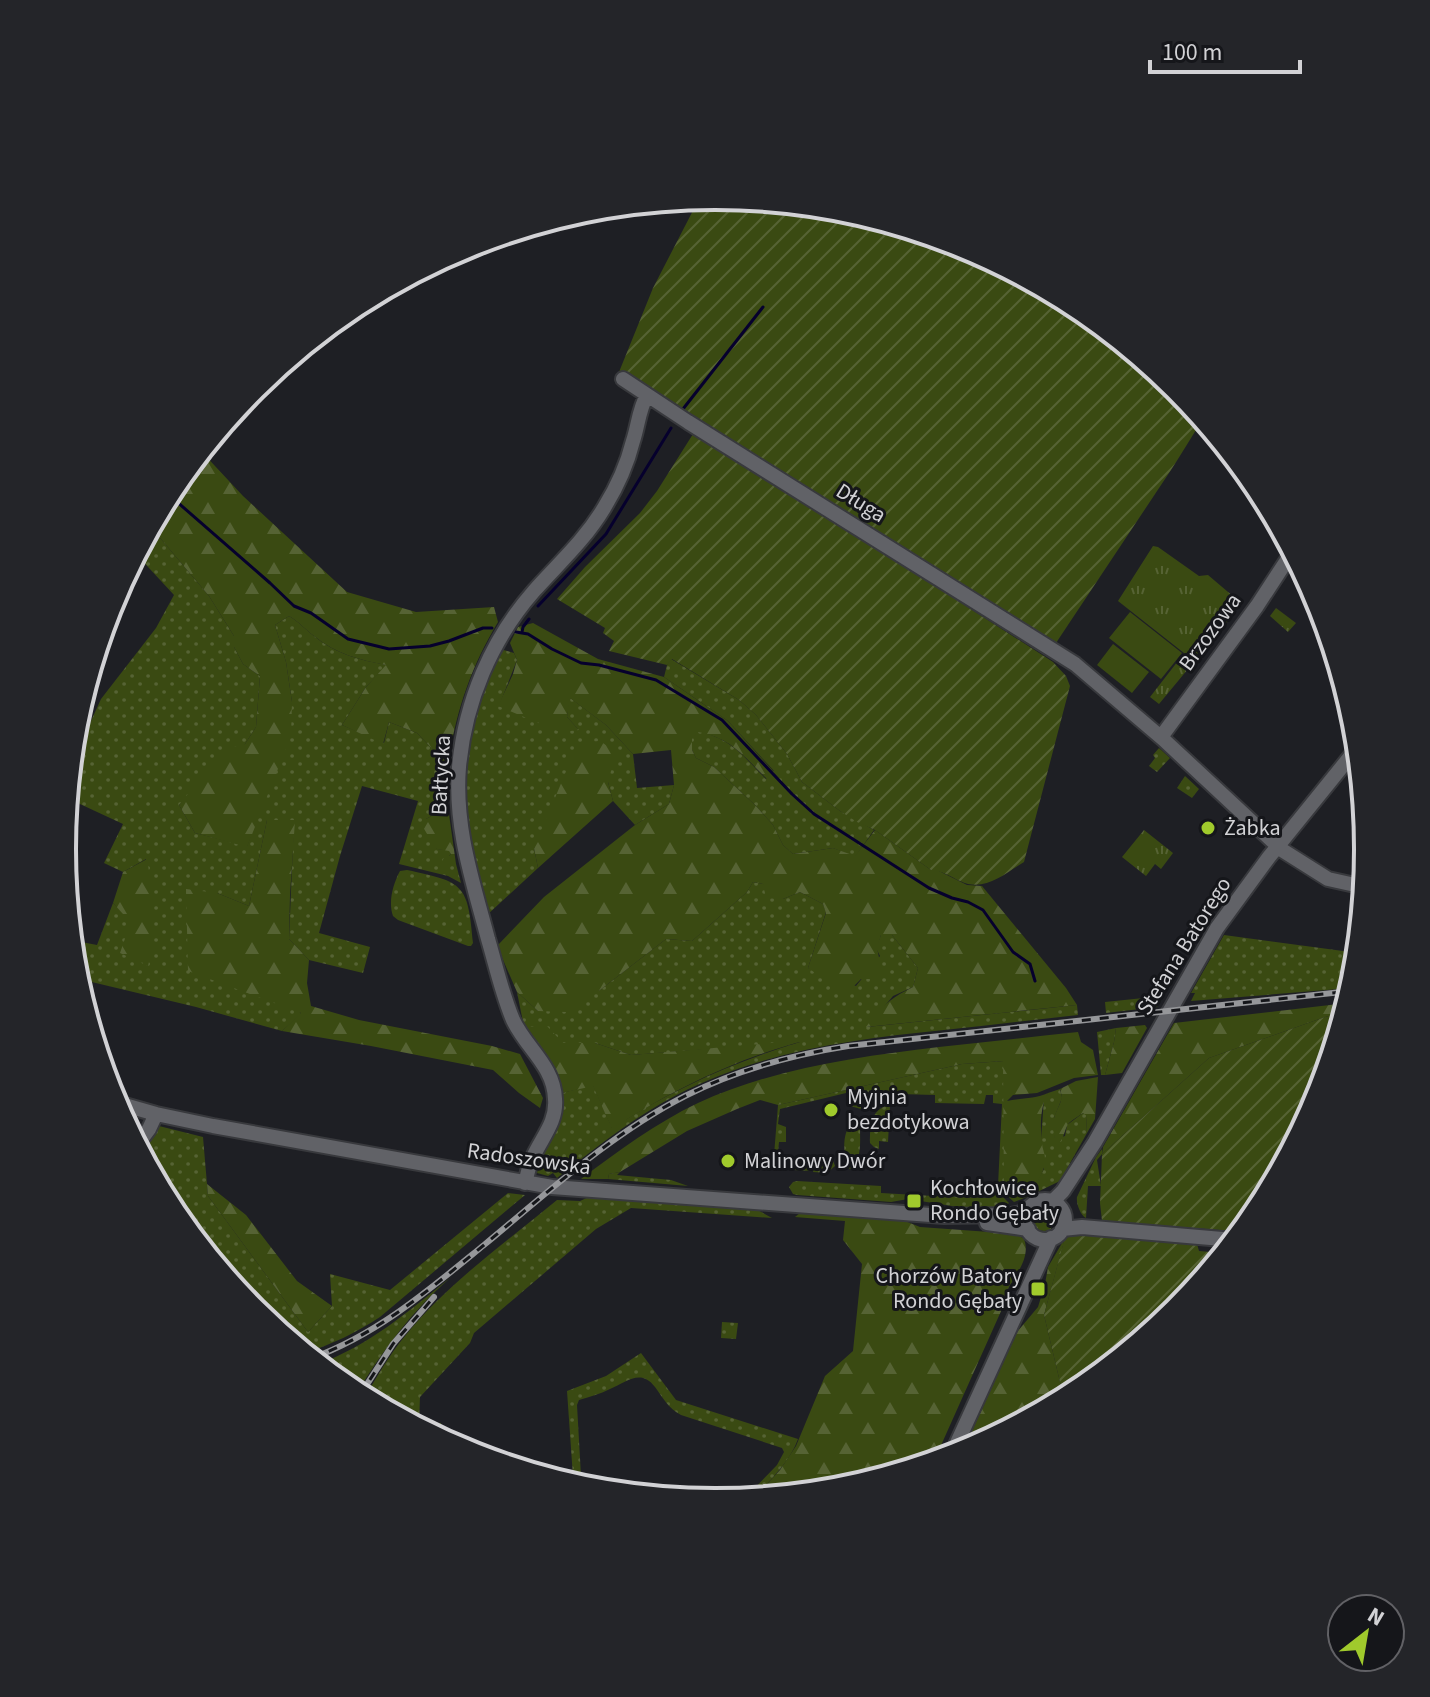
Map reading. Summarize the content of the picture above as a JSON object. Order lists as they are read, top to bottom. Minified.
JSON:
{"streets":{"street":["Długa","Brzozowa","Bałtycka","Stefana Batorego","Radoszowska"]},"crossings":[["Długa","Brzozowa"],["Długa","Bałtycka"],["Bałtycka","Radoszowska"],["Stefana Batorego","Radoszowska"]],"places":{"other":["Żabka","Myjnia bezdotykowa","Malinowy Dwór"],"transit":["Kochłowice Rondo Gębały","Chorzów Batory Rondo Gębały"]},"scale_bar":"100 m","north":"top right"}
